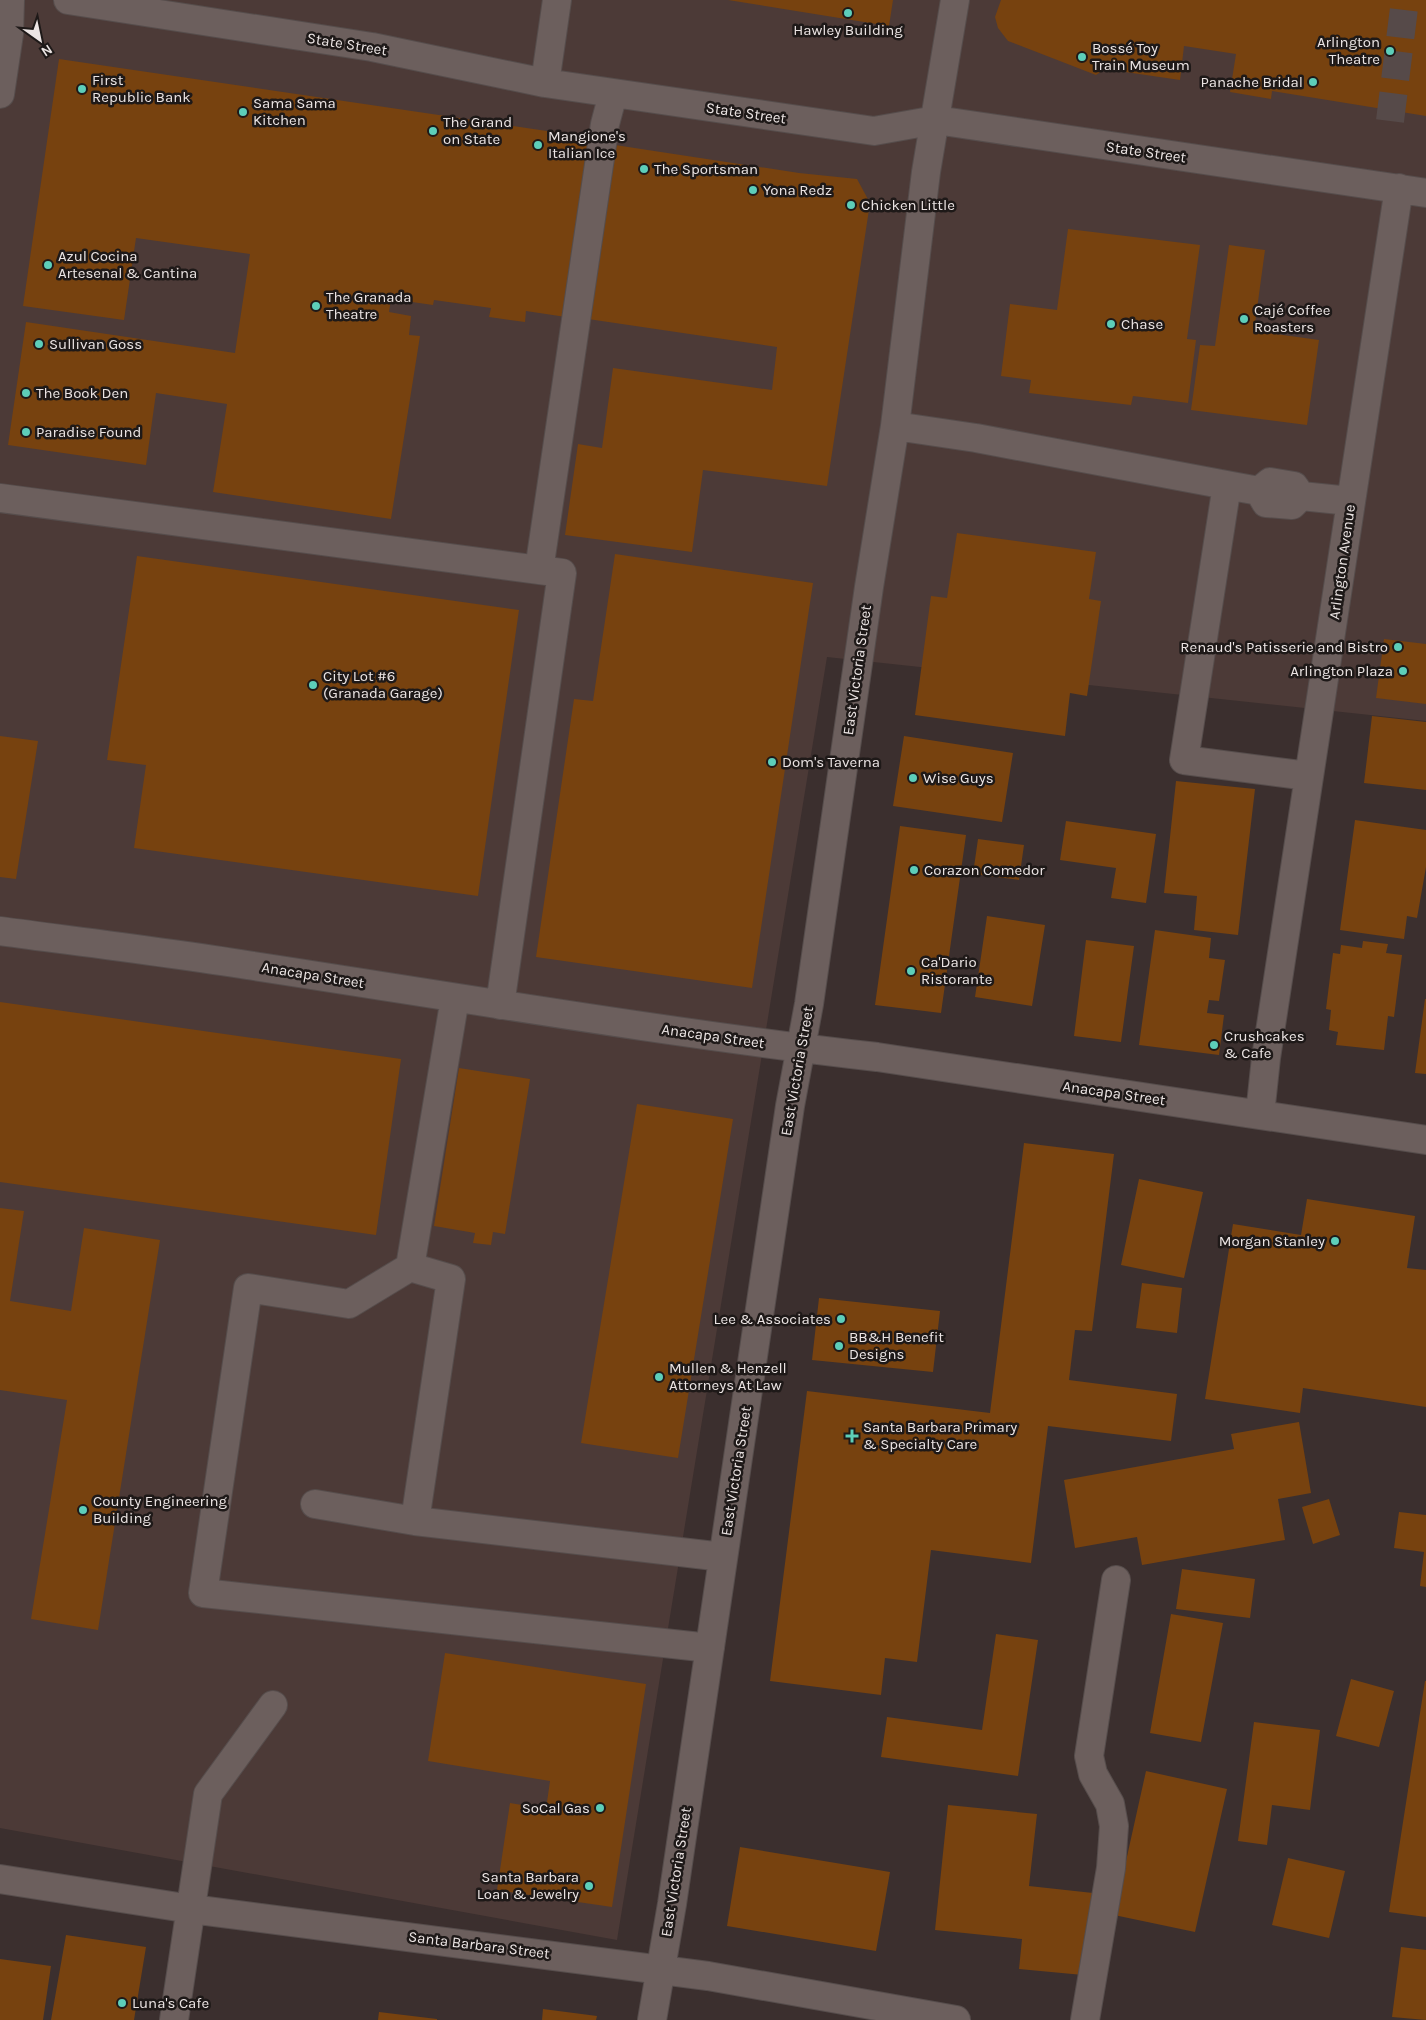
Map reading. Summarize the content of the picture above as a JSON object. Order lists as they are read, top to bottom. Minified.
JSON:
{"streets":{"street":["State Street","Arlington Avenue","East Victoria Street","Anacapa Street","Santa Barbara Street"]},"crossings":[["State Street","Arlington Avenue"],["State Street","East Victoria Street"],["Arlington Avenue","Anacapa Street"],["East Victoria Street","Anacapa Street"],["East Victoria Street","Santa Barbara Street"]],"places":{"other":["Hawley Building","Arlington Theatre","Bossé Toy Train Museum","Panache Bridal","First Republic Bank","Sama Sama Kitchen","The Grand on State","Mangione's Italian Ice","The Sportsman","Yona Redz","Chicken Little","Azul Cocina Artesenal & Cantina","The Granada Theatre","Cajé Coffee Roasters","Chase","Sullivan Goss","The Book Den","Paradise Found","Renaud's Patisserie and Bistro","Arlington Plaza","City Lot #6 (Granada Garage)","Dom's Taverna","Wise Guys","Corazon Comedor","Ca'Dario Ristorante","Crushcakes & Cafe","Morgan Stanley","Lee & Associates","BB&H Benefit Designs","Mullen & Henzell Attorneys At Law","County Engineering Building","SoCal Gas","Santa Barbara Loan & Jewelry","Luna's Cafe"],"health":["Santa Barbara Primary & Specialty Care"]},"north":"bottom right"}
